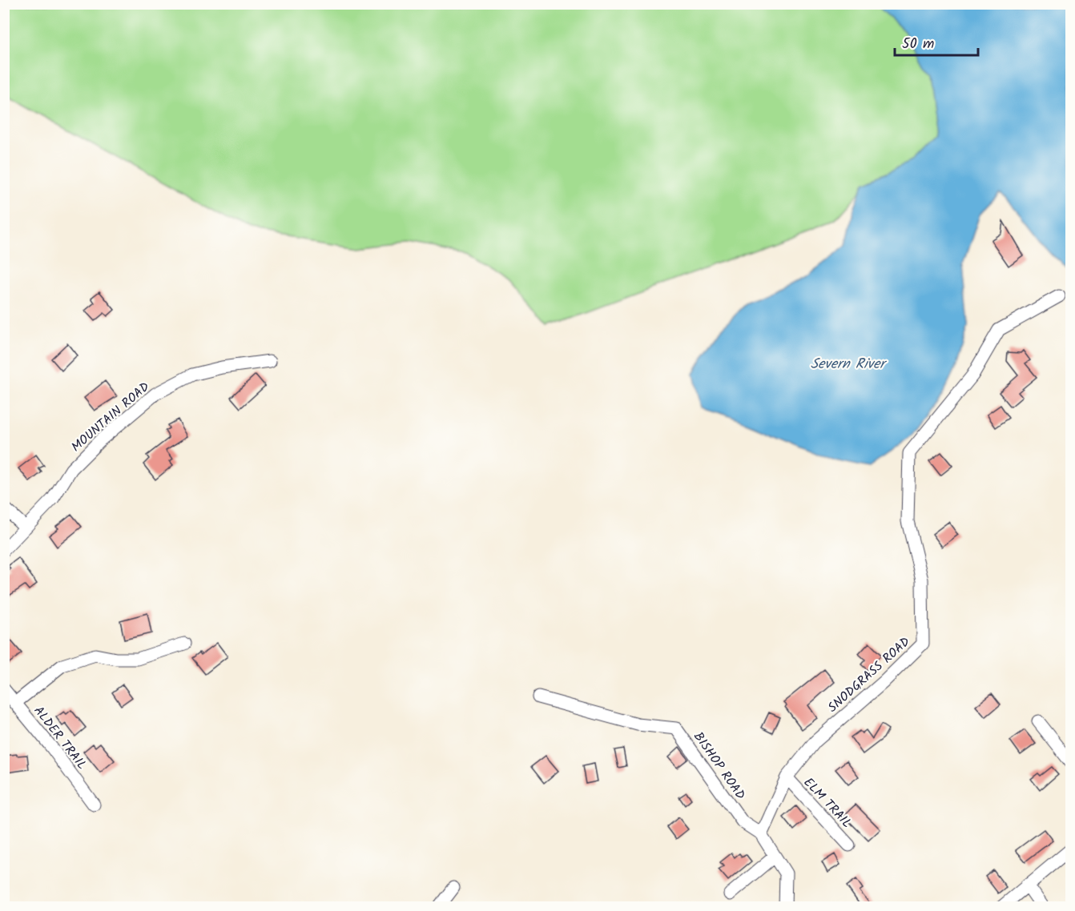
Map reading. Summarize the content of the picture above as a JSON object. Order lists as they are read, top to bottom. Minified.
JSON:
{"streets":{"street":["MOUNTAIN ROAD","SNODGRASS ROAD","ALDER TRAIL","BISHOP ROAD","ELM TRAIL"]},"crossings":[["SNODGRASS ROAD","BISHOP ROAD"],["SNODGRASS ROAD","ELM TRAIL"]],"water":["Severn River"],"scale_bar":"50 m"}
